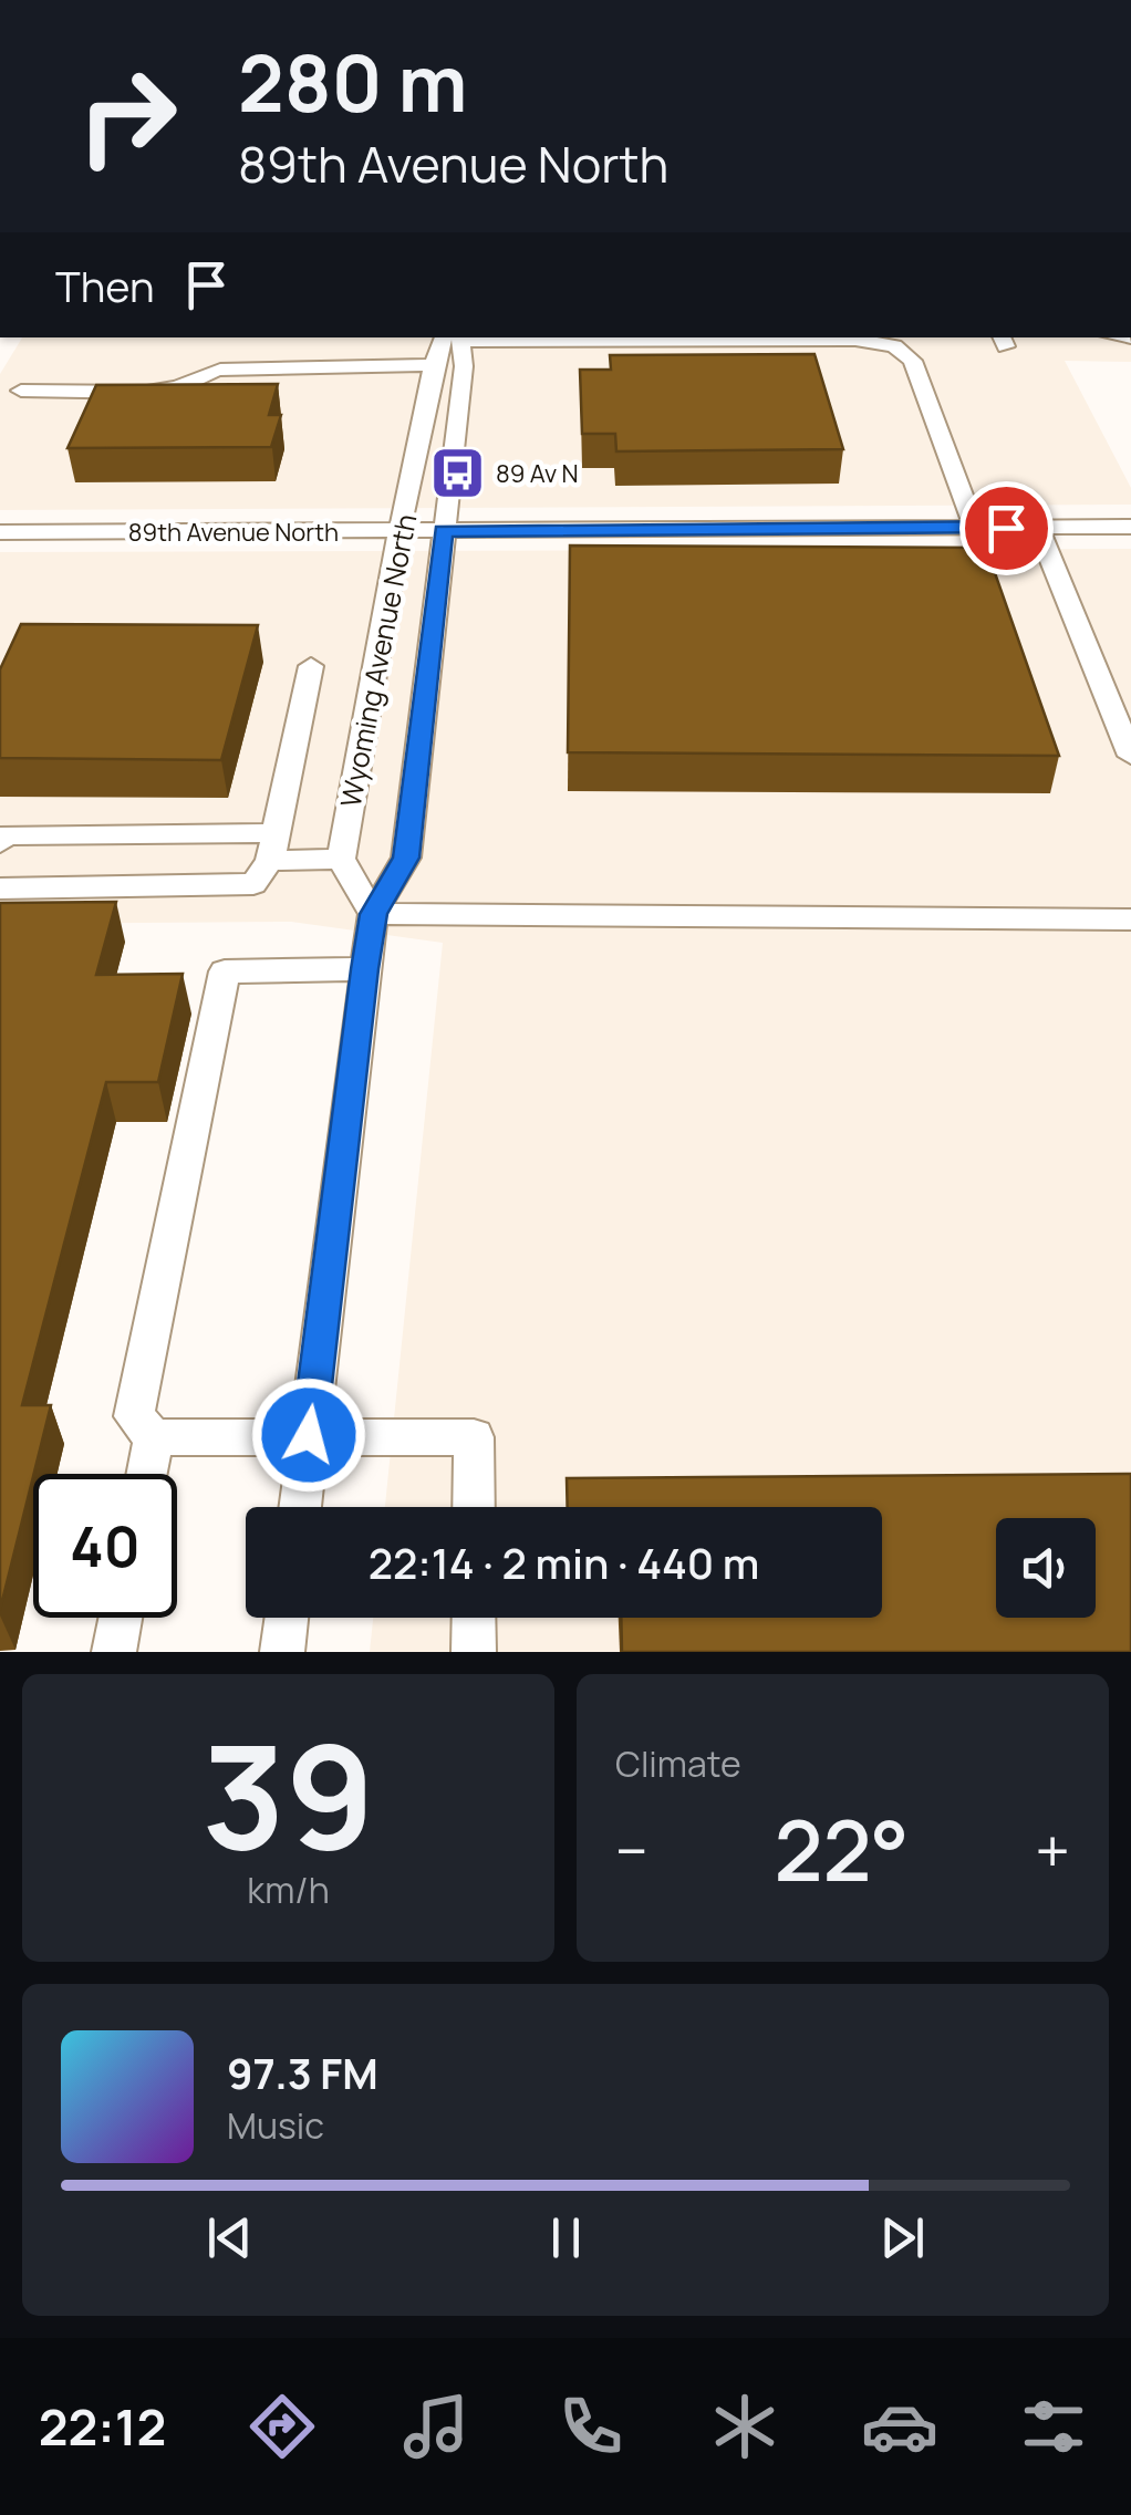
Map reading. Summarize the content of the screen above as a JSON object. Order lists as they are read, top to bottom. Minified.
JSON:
{"streets":{"street":["89th Avenue North","Wyoming Avenue North"]},"crossings":[["89th Avenue North","Wyoming Avenue North"]],"places":{"bus stop":["89 Av N"]},"page":{"turn":["280 m","89th Avenue North"],"then":"Then","limit":"40","trip":"22:14 · 2 min · 440 m","tile":[["39","km/h"],"Climate"],"heat":["−","22°","+"],"song":["97.3 FM","Music"],"tabs":"22:12"}}
